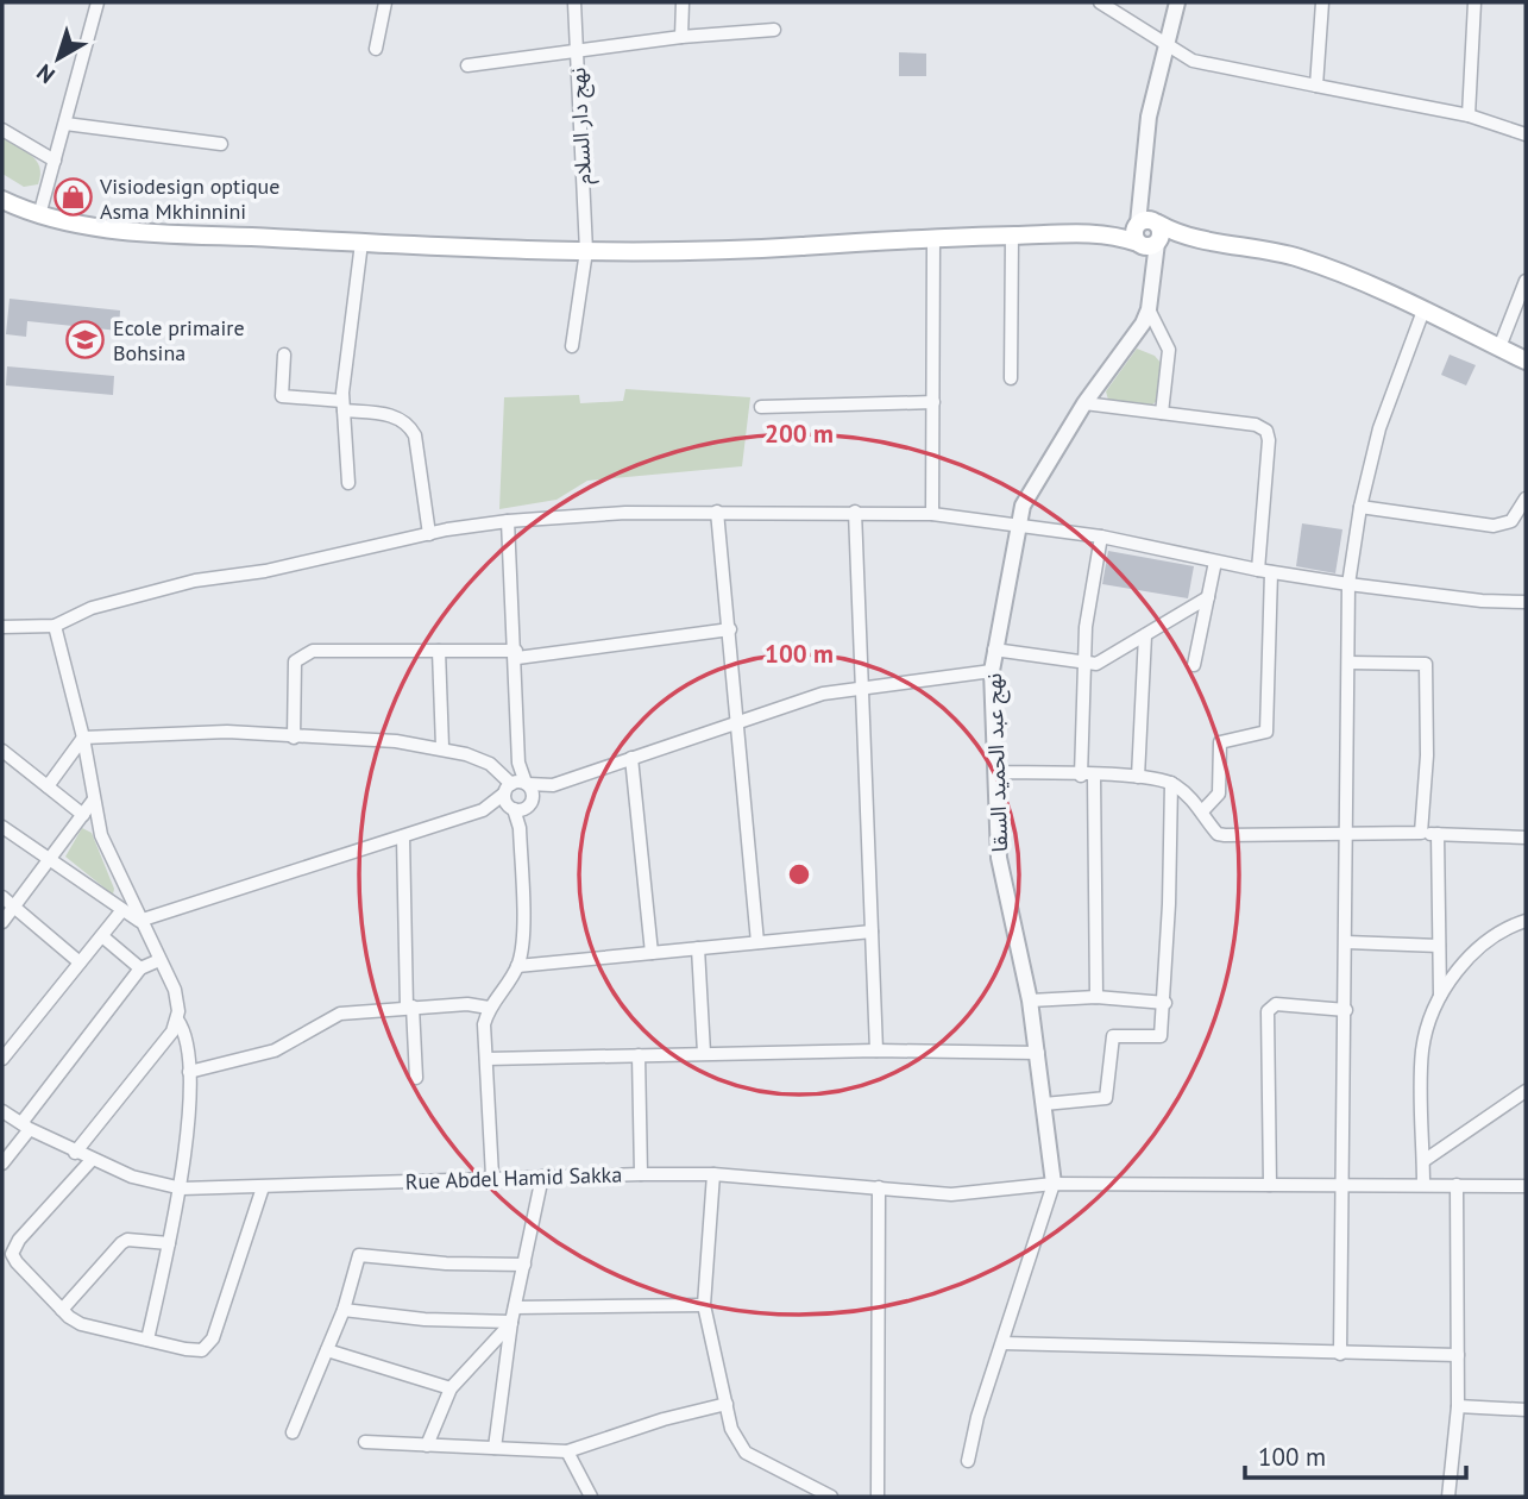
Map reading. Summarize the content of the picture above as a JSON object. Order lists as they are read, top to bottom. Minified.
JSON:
{"streets":{"street":["نهج دار السلام","نهج عبد الحميد السقا","Rue Abdel Hamid Sakka"]},"crossings":[["نهج عبد الحميد السقا","Rue Abdel Hamid Sakka"]],"places":{"shop":["Visiodesign optique Asma Mkhinnini"],"school or university":["Ecole primaire Bohsina"]},"scale_bar":"100 m","north":"bottom left","rings":["200 m","100 m"]}
